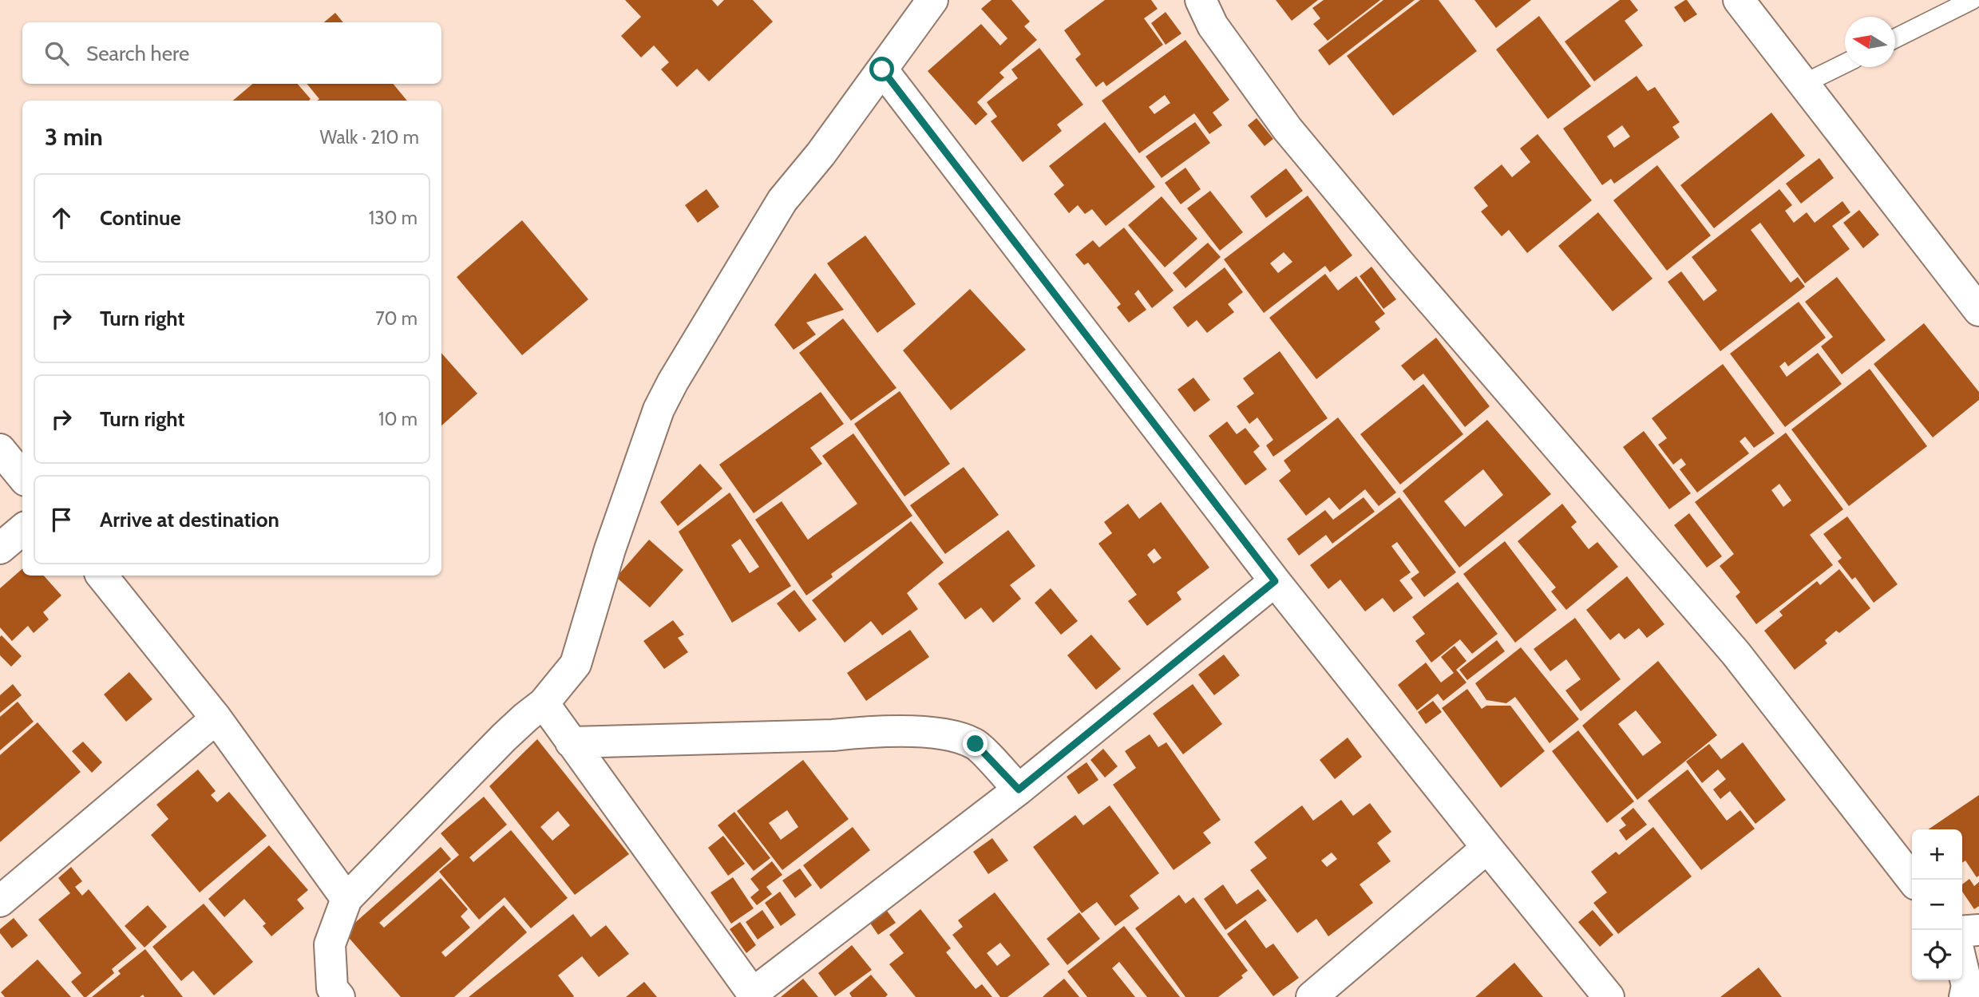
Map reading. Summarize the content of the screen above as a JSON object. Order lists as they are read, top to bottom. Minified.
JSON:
{"north":"left","page":{"search":"Search here","heading":["3 min","Walk · 210 m"],"list":[["Continue","130 m"],["Turn right","70 m"],["Turn right","10 m"],"Arrive at destination"],"map_buttons":["+","−"]}}
